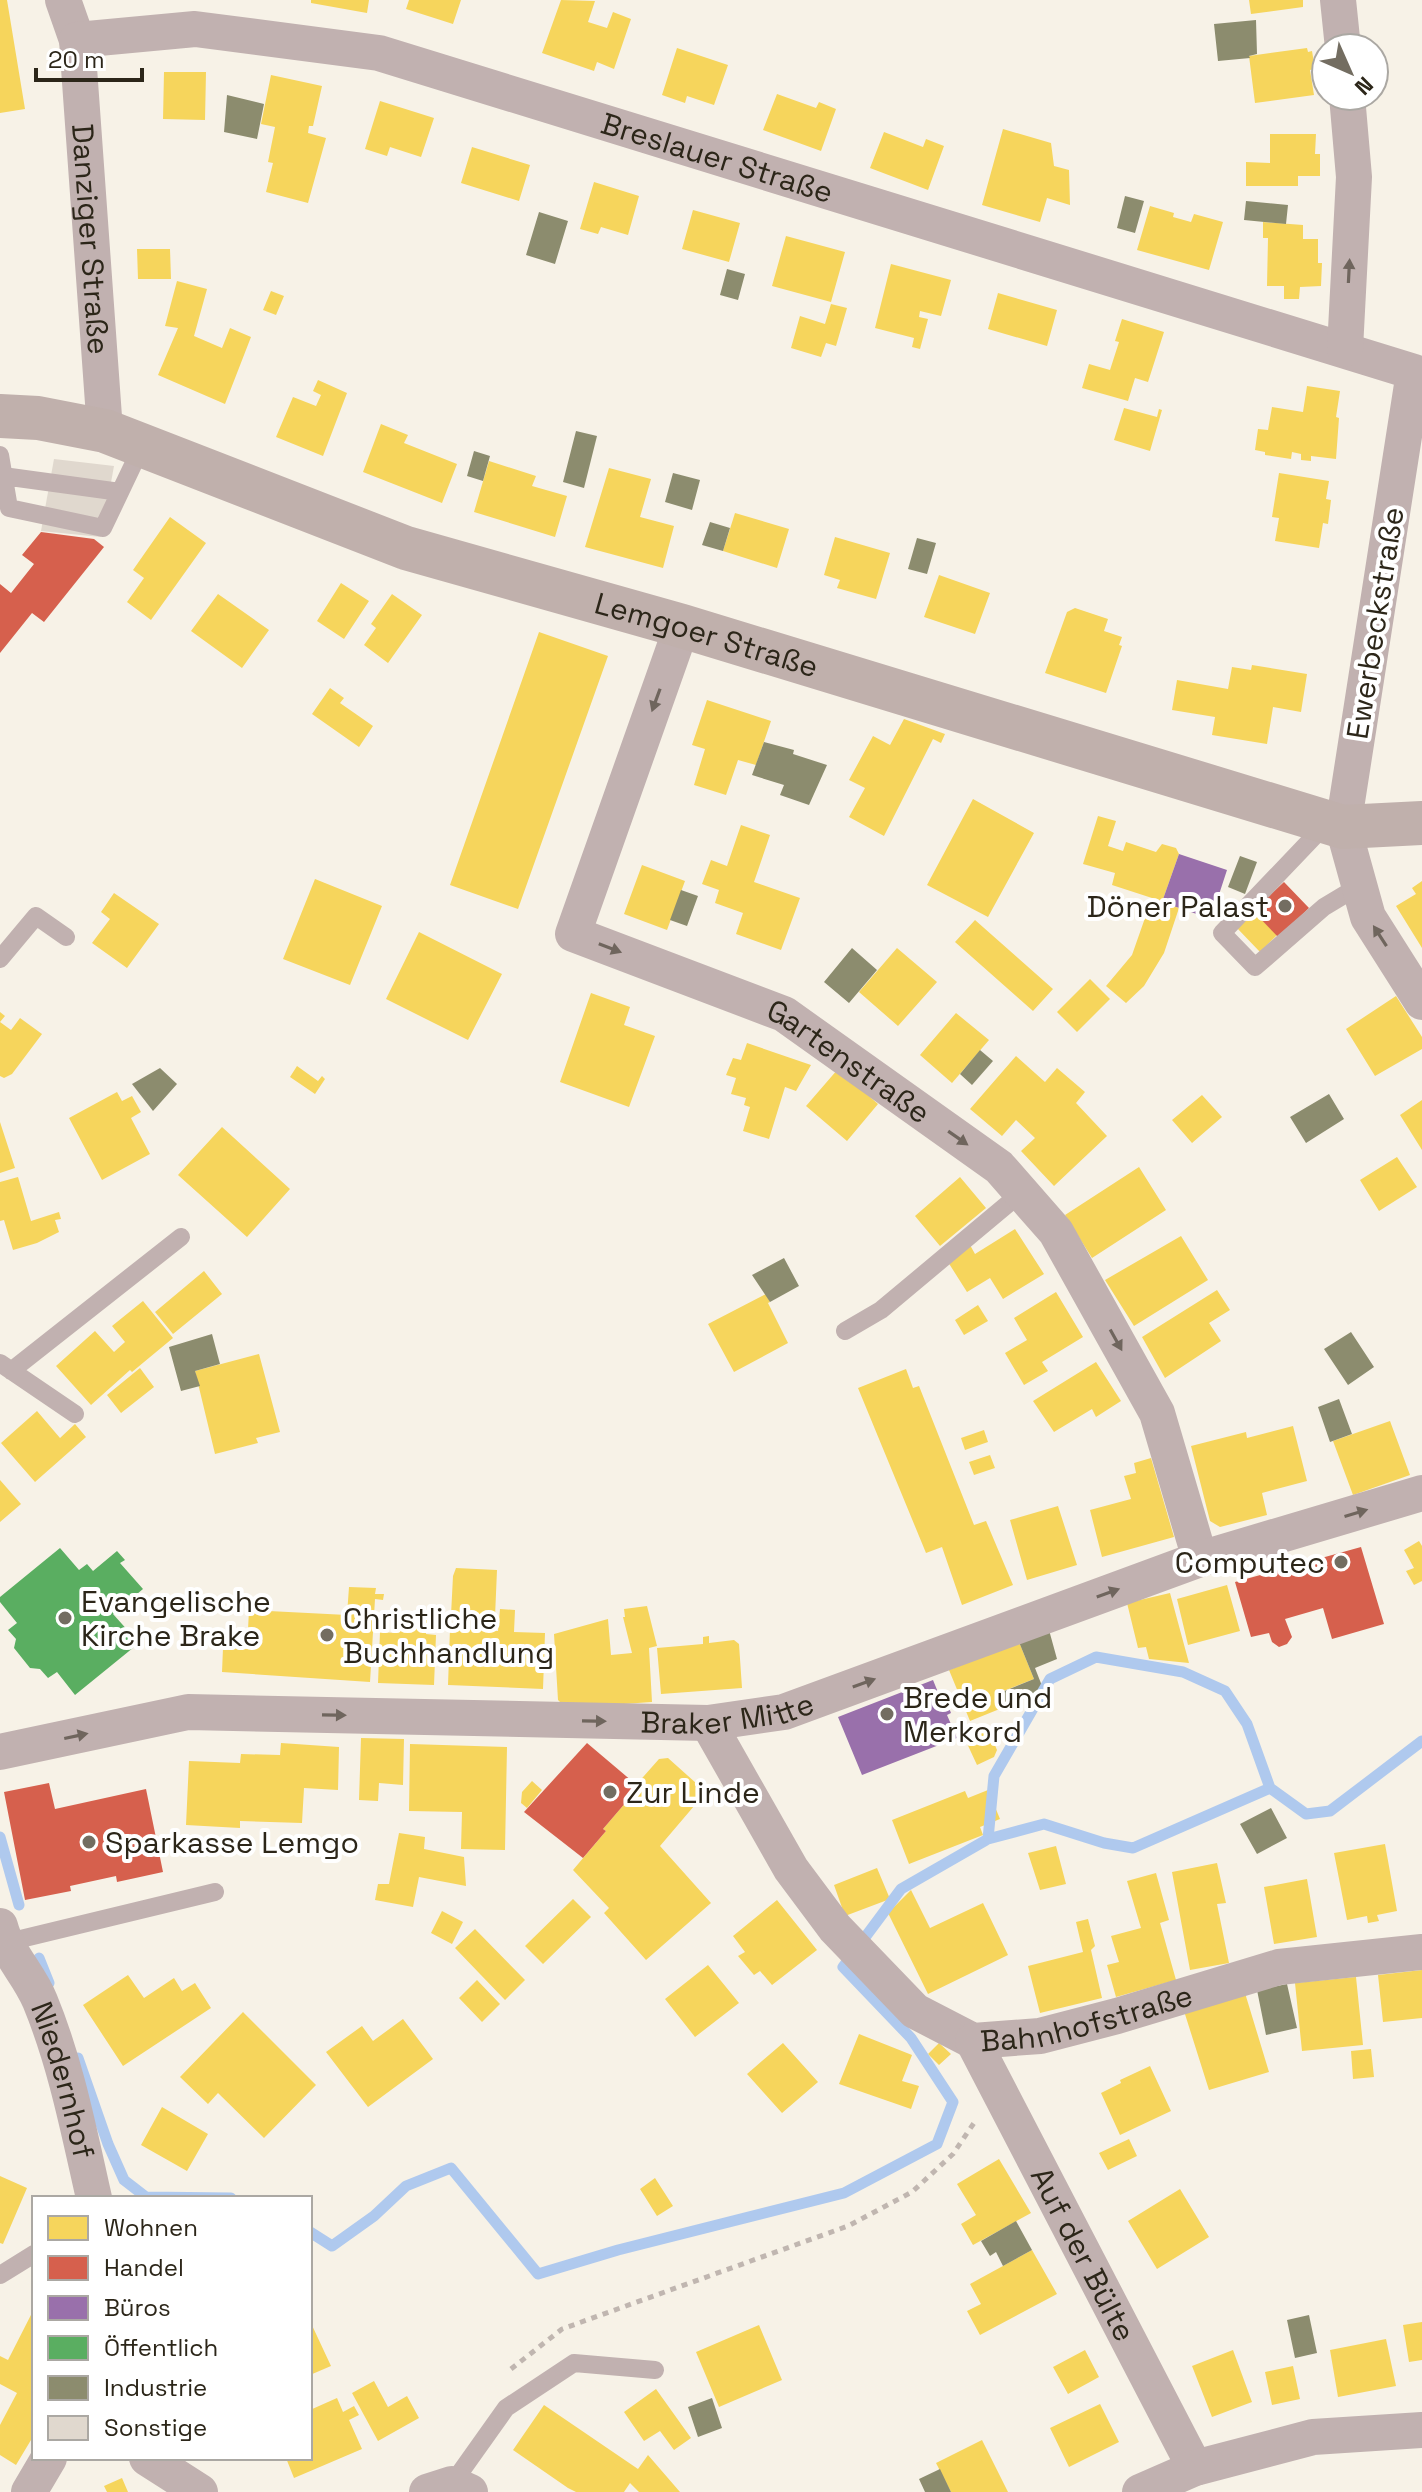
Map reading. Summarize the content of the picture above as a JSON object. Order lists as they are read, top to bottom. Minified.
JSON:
{"streets":{"main road":["Lemgoer Straße"],"street":["Breslauer Straße","Danziger Straße","Ewerbeckstraße","Gartenstraße","Braker Mitte","Bahnhofstraße","Niedernhof","Auf der Bülte"]},"crossings":[["Breslauer Straße","Danziger Straße"],["Breslauer Straße","Ewerbeckstraße"],["Danziger Straße","Lemgoer Straße"],["Ewerbeckstraße","Lemgoer Straße"],["Lemgoer Straße","Gartenstraße"],["Gartenstraße","Braker Mitte"],["Braker Mitte","Bahnhofstraße"],["Bahnhofstraße","Auf der Bülte"]],"one_way":["Gartenstraße","Braker Mitte"],"places":["Döner Palast","Computec","Evangelische Kirche Brake","Christliche Buchhandlung","Brede und Merkord","Zur Linde","Sparkasse Lemgo"],"legend":["Wohnen","Handel","Büros","Öffentlich","Industrie","Sonstige"],"scale_bar":"20 m","north":"bottom right"}
